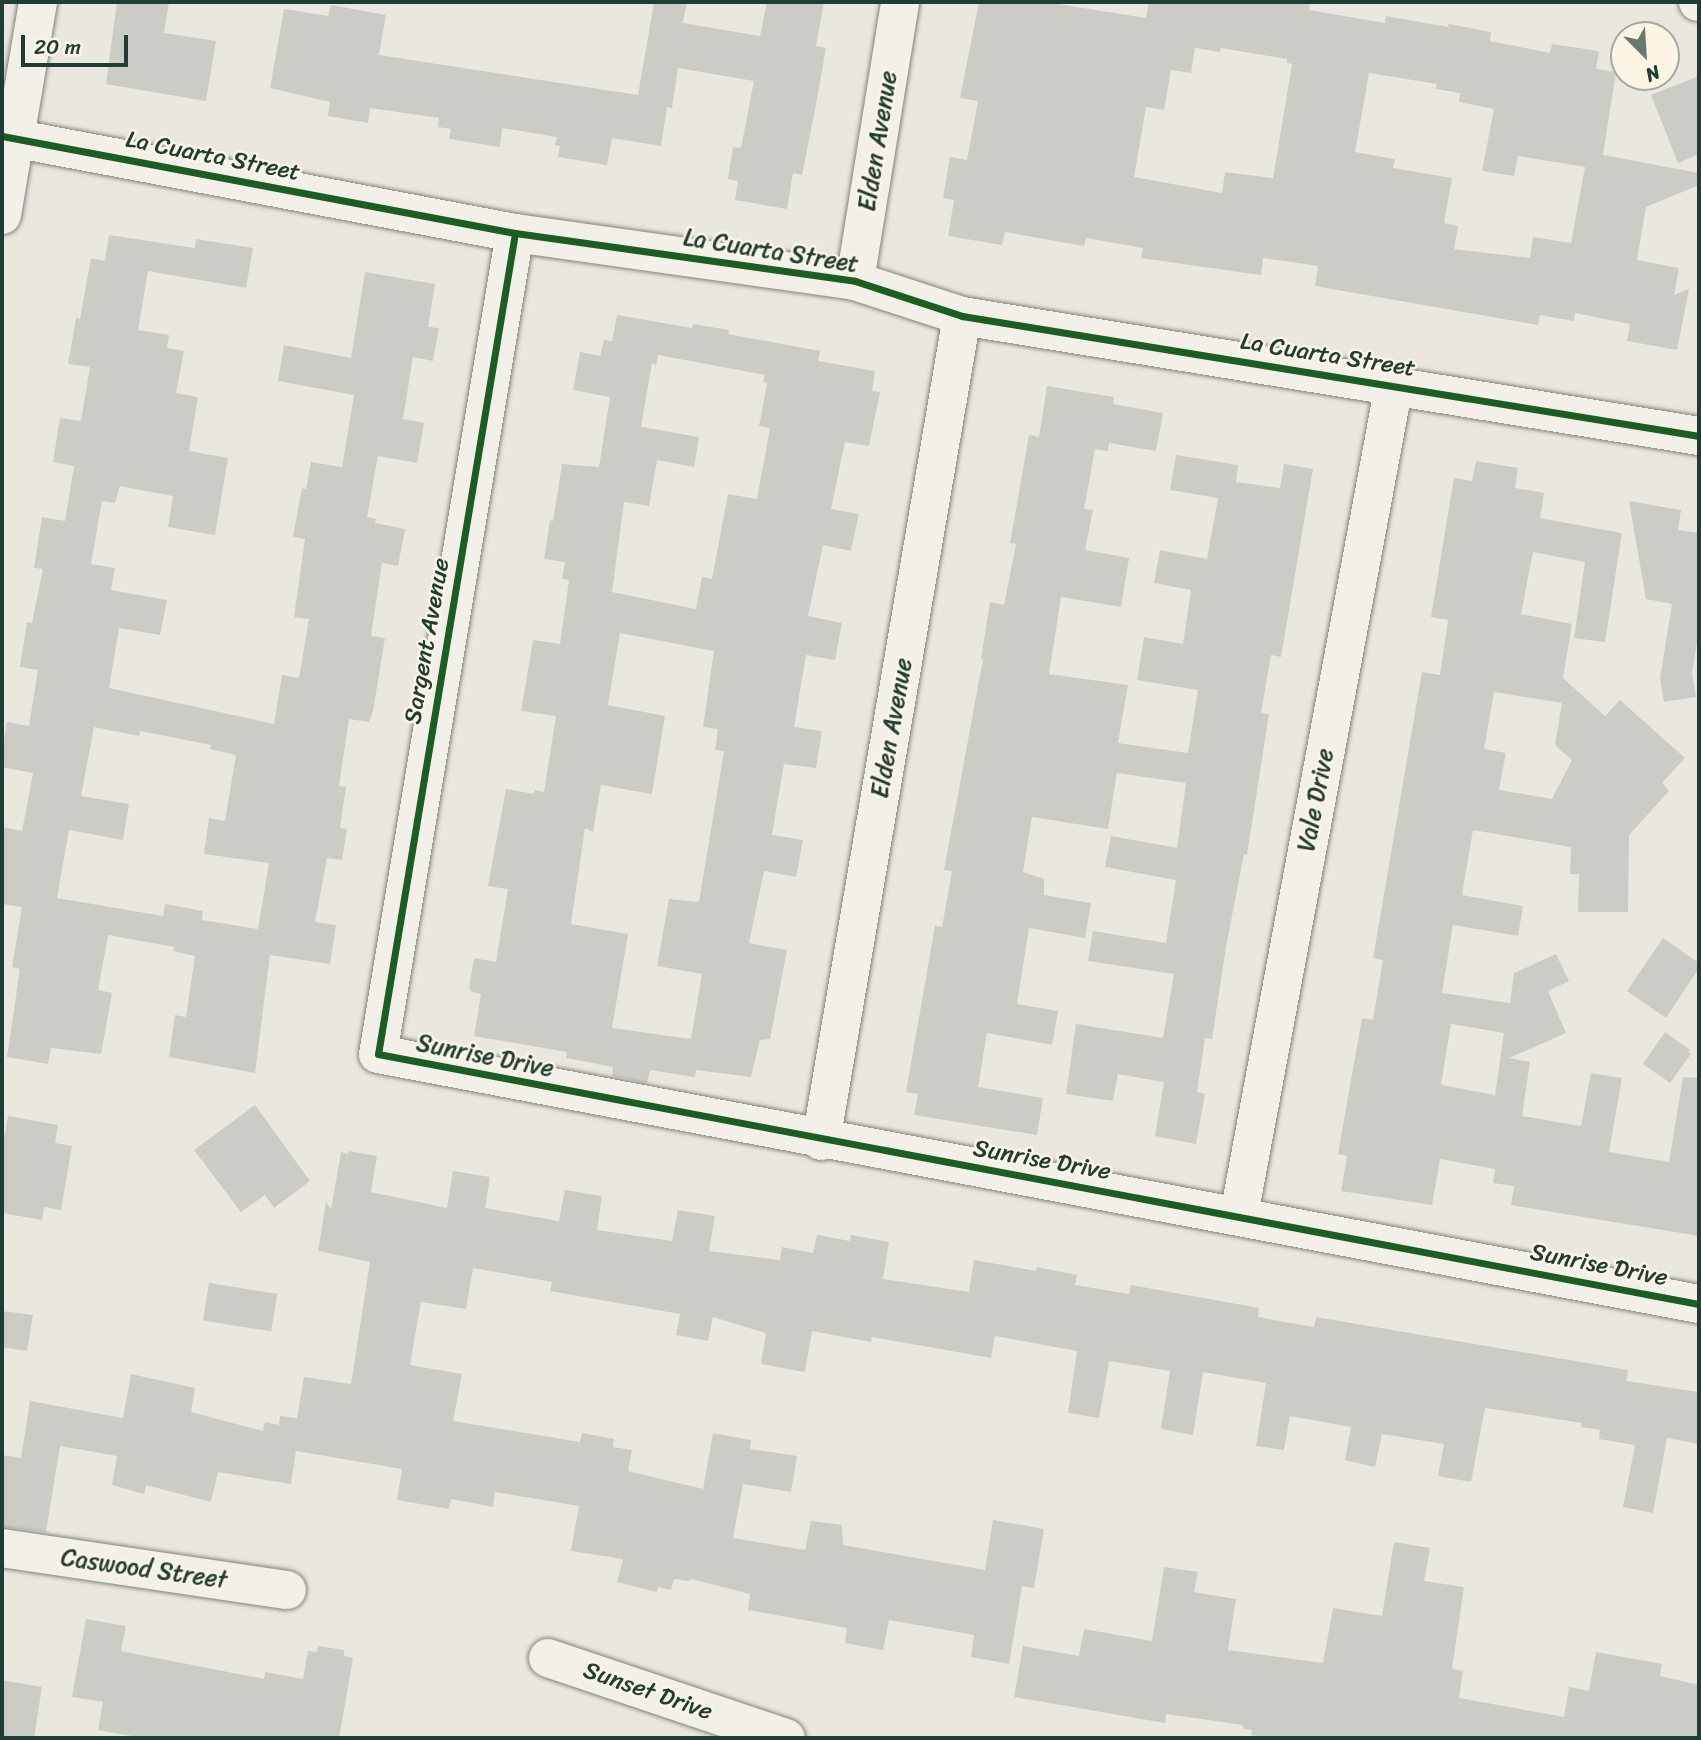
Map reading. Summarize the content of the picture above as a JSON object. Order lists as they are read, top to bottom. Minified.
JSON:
{"streets":{"street":["Elden Avenue","La Cuarta Street","Sargent Avenue","Vale Drive","Sunrise Drive","Caswood Street","Sunset Drive"]},"crossings":[["Elden Avenue","La Cuarta Street"],["Elden Avenue","Sunrise Drive"],["La Cuarta Street","Sargent Avenue"],["La Cuarta Street","Vale Drive"],["Sargent Avenue","Sunrise Drive"],["Vale Drive","Sunrise Drive"]],"scale_bar":"20 m","north":"bottom right"}
